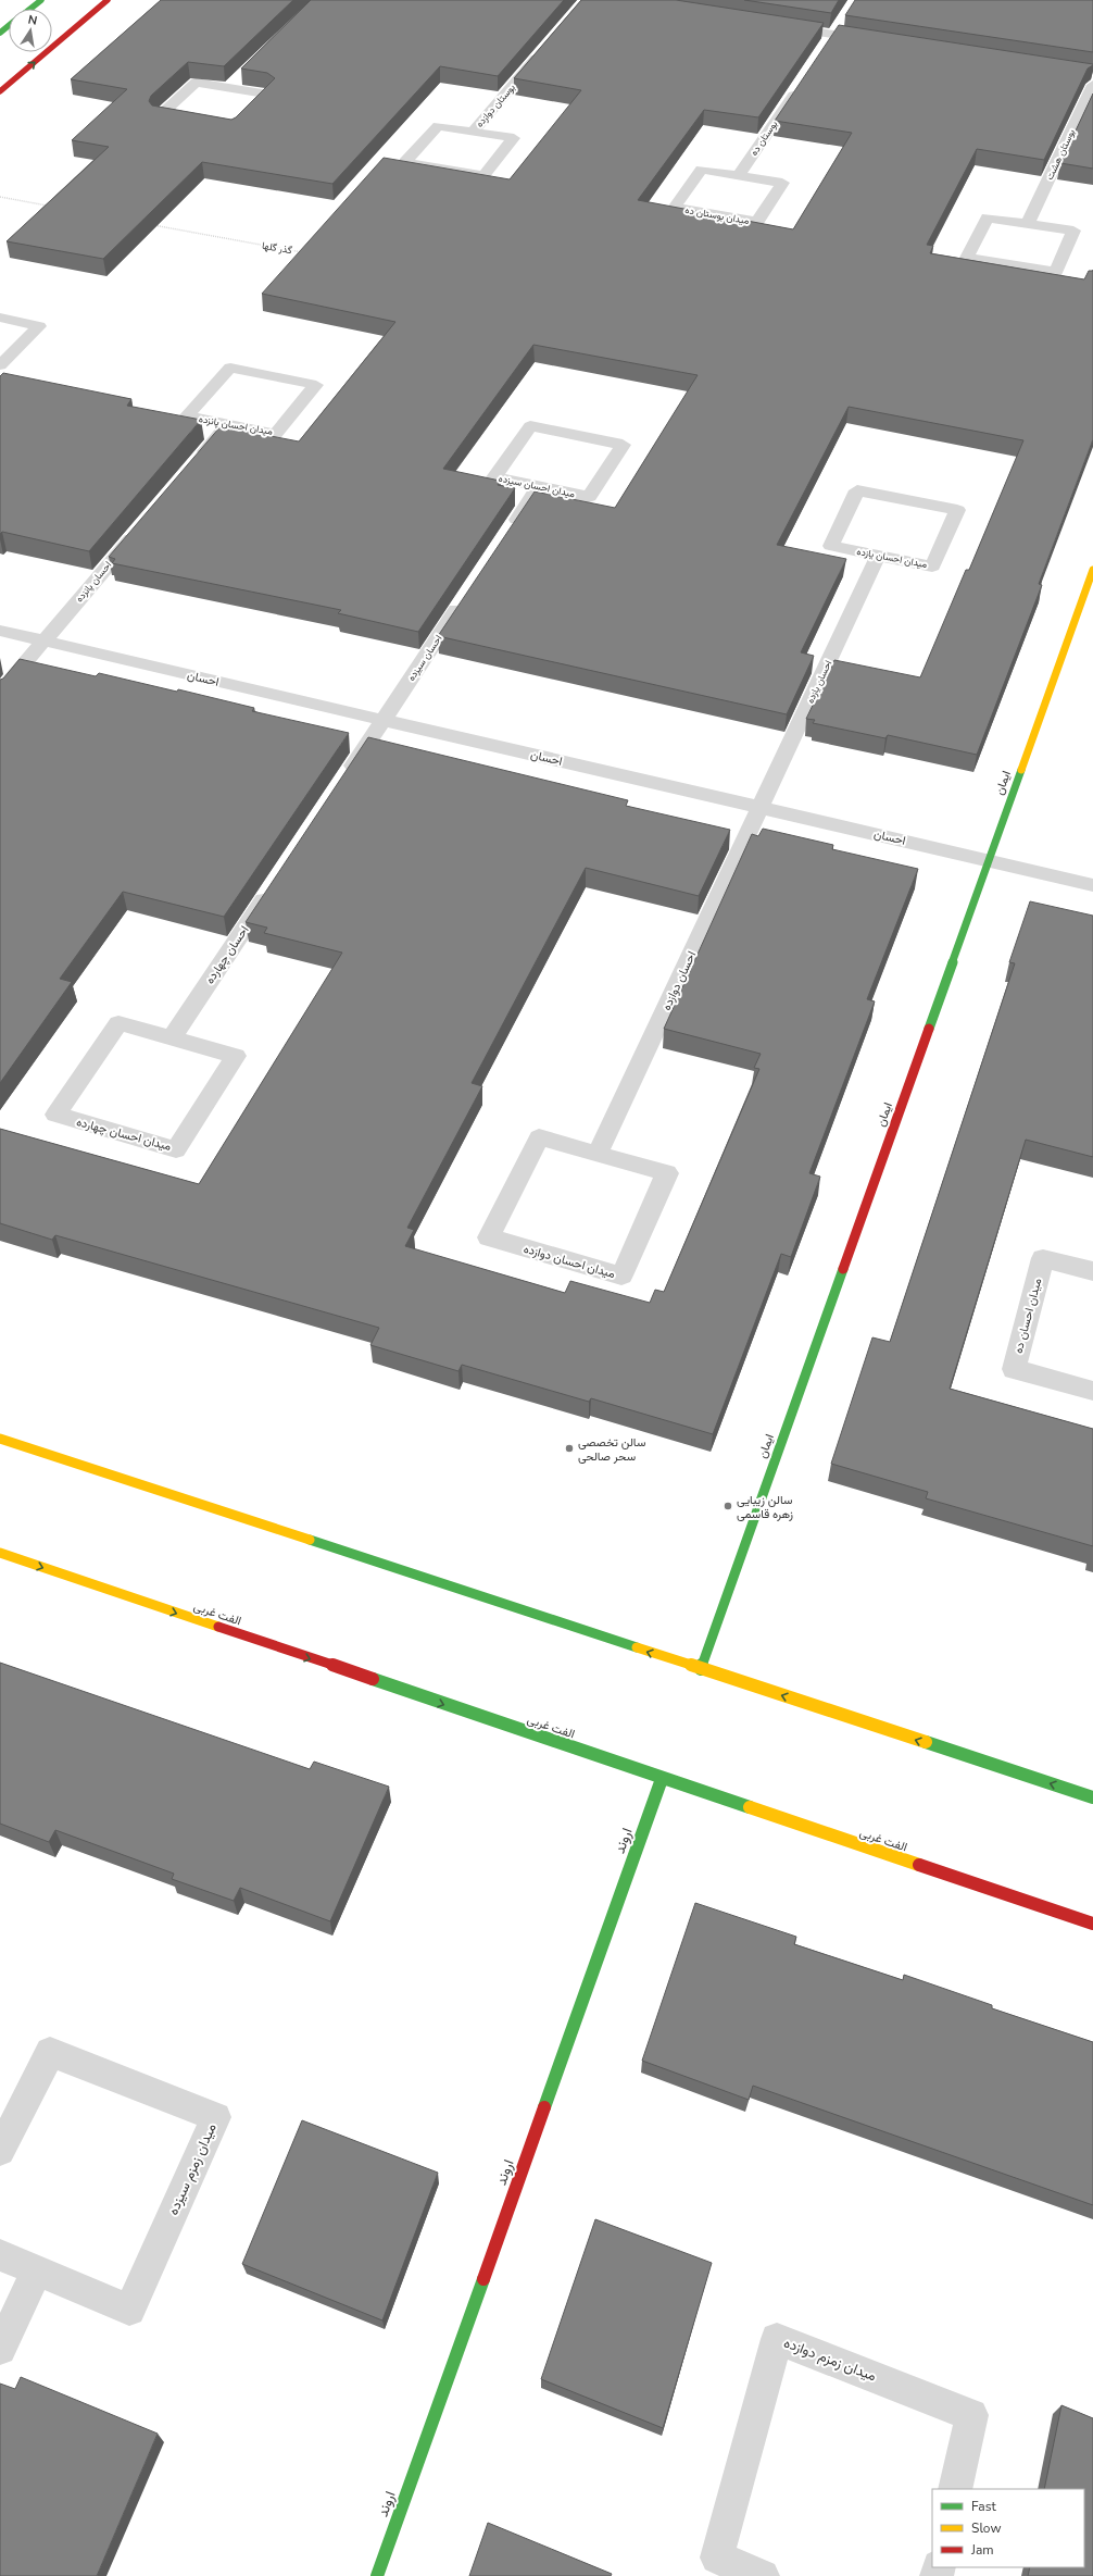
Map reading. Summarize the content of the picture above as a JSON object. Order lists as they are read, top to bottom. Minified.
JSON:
{"streets":{"main road":["ایمان","الفت غربی","اروند"],"street":["بوستان دوازده","بوستان ده","بوستان هشت","میدان بوستان ده","میدان احسان پانزده","میدان احسان سیزده","میدان احسان یازده","احسان پانزده","احسان سیزده","احسان","احسان یازده","احسان چهارده","احسان دوازده","میدان احسان چهارده","میدان احسان دوازده","میدان احسان ده","میدان زمزم سیزده","میدان زمزم دوازده"],"path":["گذر گلها"]},"crossings":[["بوستان ده","میدان بوستان ده"],["میدان احسان یازده","احسان یازده"],["احسان پانزده","احسان"],["احسان سیزده","احسان"],["احسان","احسان یازده"],["احسان","ایمان"],["احسان","احسان دوازده"],["احسان یازده","احسان دوازده"],["احسان چهارده","میدان احسان چهارده"],["احسان دوازده","میدان احسان دوازده"],["الفت غربی","اروند"]],"one_way":["الفت غربی"],"places":["سالن تخصصی سحر صالحی","سالن زیبایی زهره قاسمی"],"legend":["Fast","Slow","Jam"],"north":"top"}
